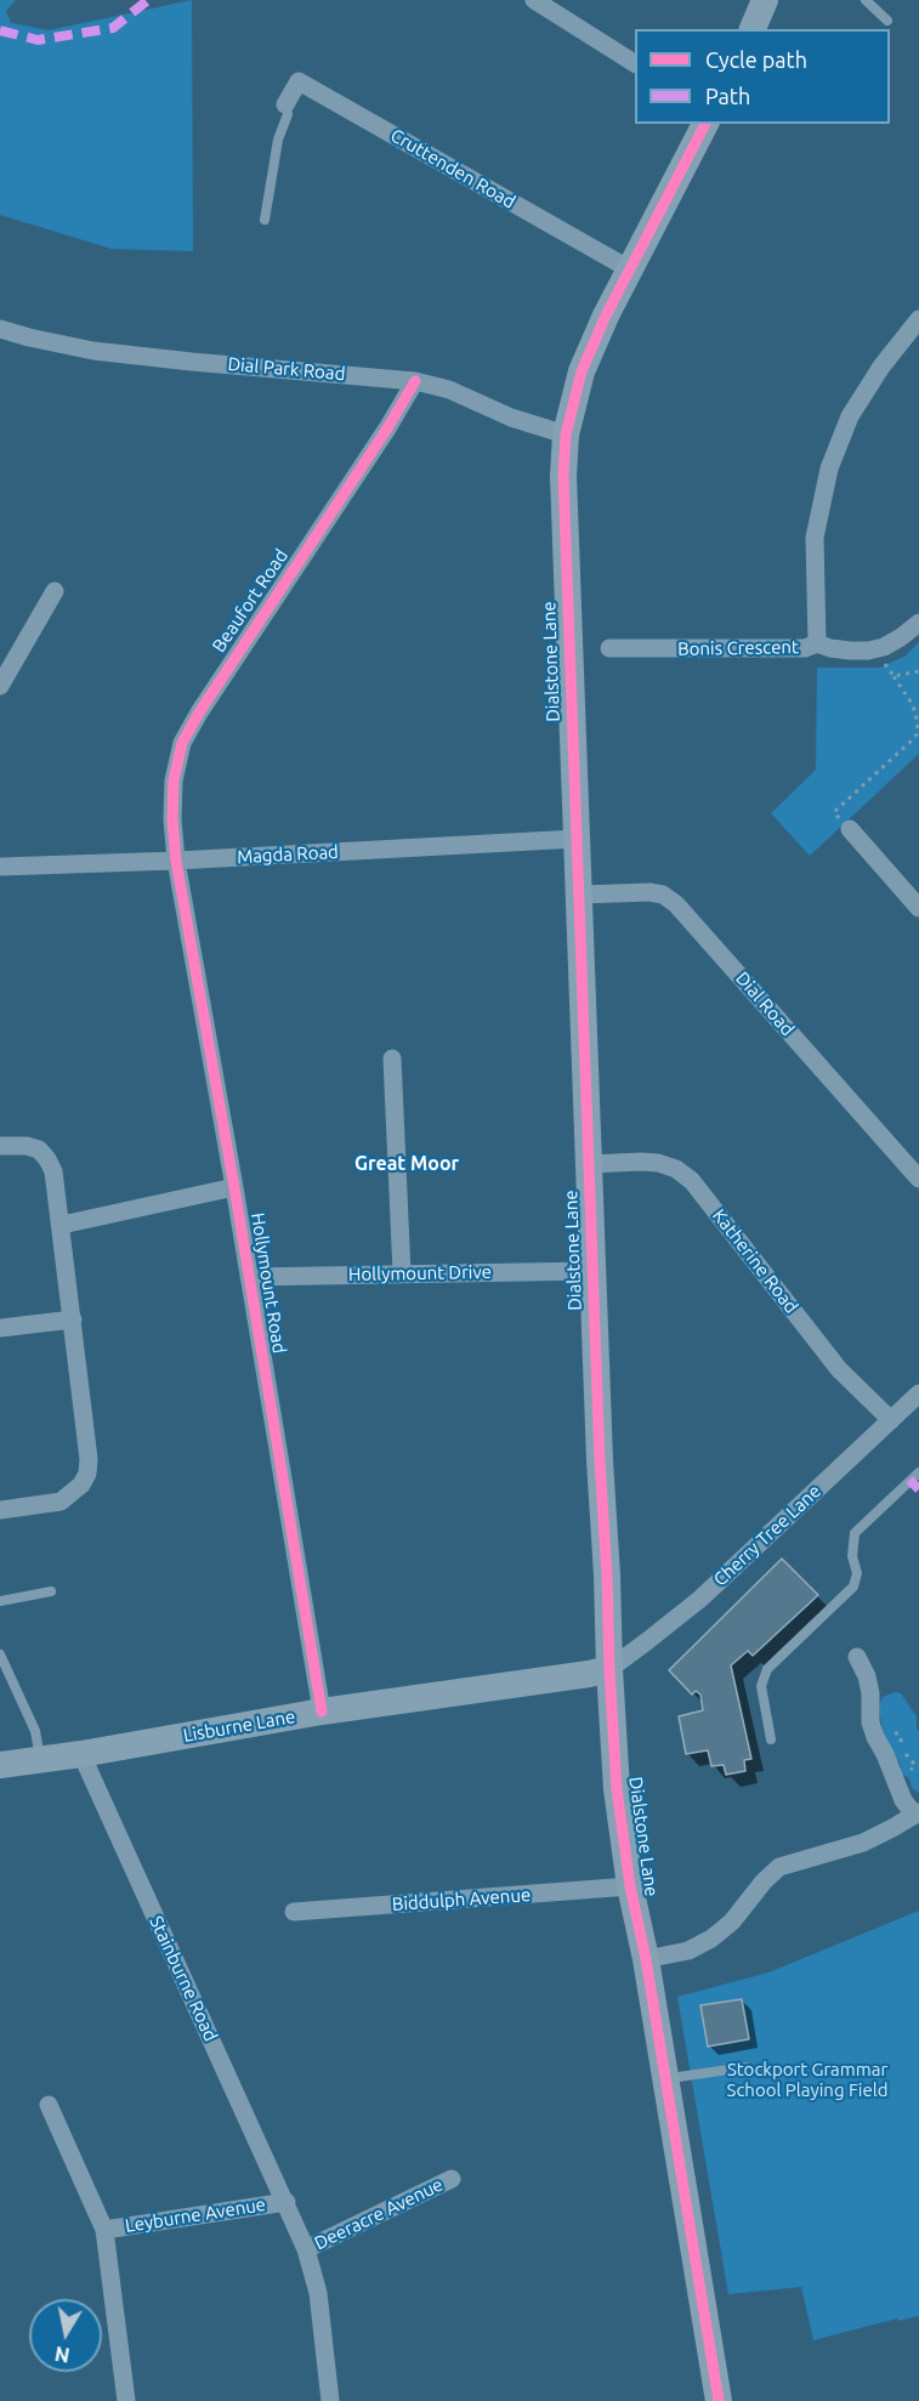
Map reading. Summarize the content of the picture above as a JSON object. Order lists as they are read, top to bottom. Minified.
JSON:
{"streets":{"street":["Cruttenden Road","Dial Park Road","Beaufort Road","Bonis Crescent","Dialstone Lane","Magda Road","Dial Road","Katherine Road","Hollymount Drive","Hollymount Road","Cherry Tree Lane","Lisburne Lane","Biddulph Avenue","Stainburne Road","Deeracre Avenue","Leyburne Avenue"]},"crossings":[["Cruttenden Road","Dialstone Lane"],["Dial Park Road","Beaufort Road"],["Dial Park Road","Dialstone Lane"],["Beaufort Road","Magda Road"],["Beaufort Road","Hollymount Road"],["Dialstone Lane","Magda Road"],["Dialstone Lane","Dial Road"],["Dialstone Lane","Katherine Road"],["Dialstone Lane","Hollymount Drive"],["Dialstone Lane","Cherry Tree Lane"],["Dialstone Lane","Lisburne Lane"],["Dialstone Lane","Biddulph Avenue"],["Magda Road","Hollymount Road"],["Katherine Road","Cherry Tree Lane"],["Hollymount Drive","Hollymount Road"],["Hollymount Road","Lisburne Lane"],["Cherry Tree Lane","Lisburne Lane"],["Lisburne Lane","Stainburne Road"],["Stainburne Road","Deeracre Avenue"],["Stainburne Road","Leyburne Avenue"]],"districts":["Great Moor"],"parks":["Stockport Grammar School Playing Field"],"legend":["Cycle path","Path"],"north":"bottom"}
